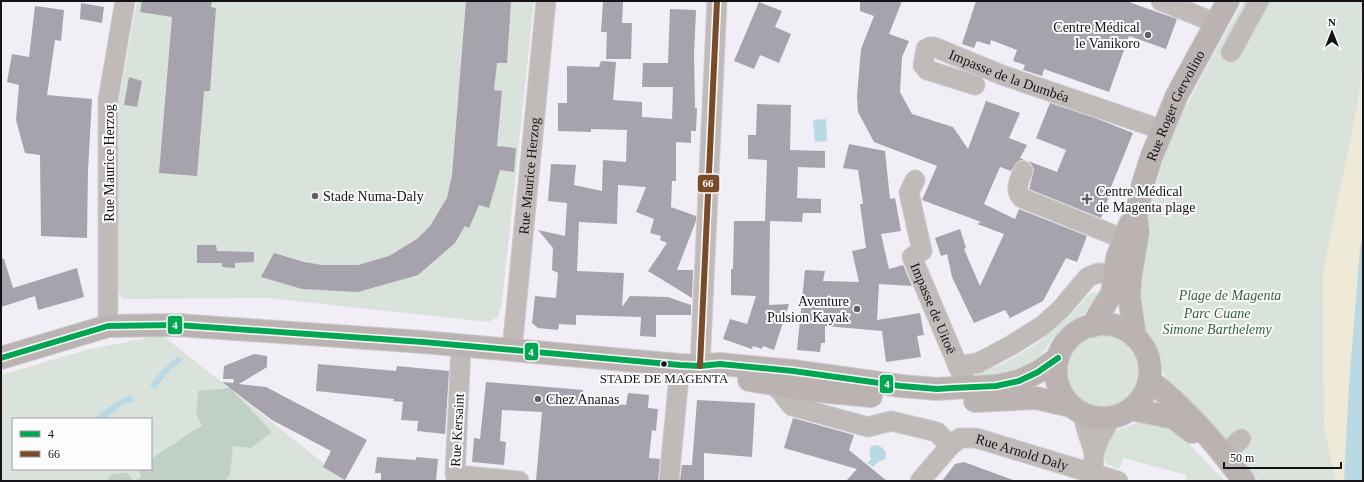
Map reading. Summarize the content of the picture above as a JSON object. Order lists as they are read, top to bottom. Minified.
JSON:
{"streets":{"main road":["Rue Roger Gervolino"],"street":["Impasse de la Dumbéa","Rue Maurice Herzog","Impasse de Uitoë","Rue Kersaint","Rue Arnold Daly"]},"crossings":[["Impasse de la Dumbéa","Rue Roger Gervolino"]],"parks":["Plage de Magenta","Parc Cuane Simone Barthelemy"],"places":{"other":["Centre Médical le Vanikoro","Stade Numa-Daly","Aventure Pulsion Kayak","STADE DE MAGENTA","Chez Ananas"],"health":["Centre Médical de Magenta plage"]},"lines":["transit line 66","transit line 4"],"legend":["4","66"],"scale_bar":"50 m","north":"top"}
